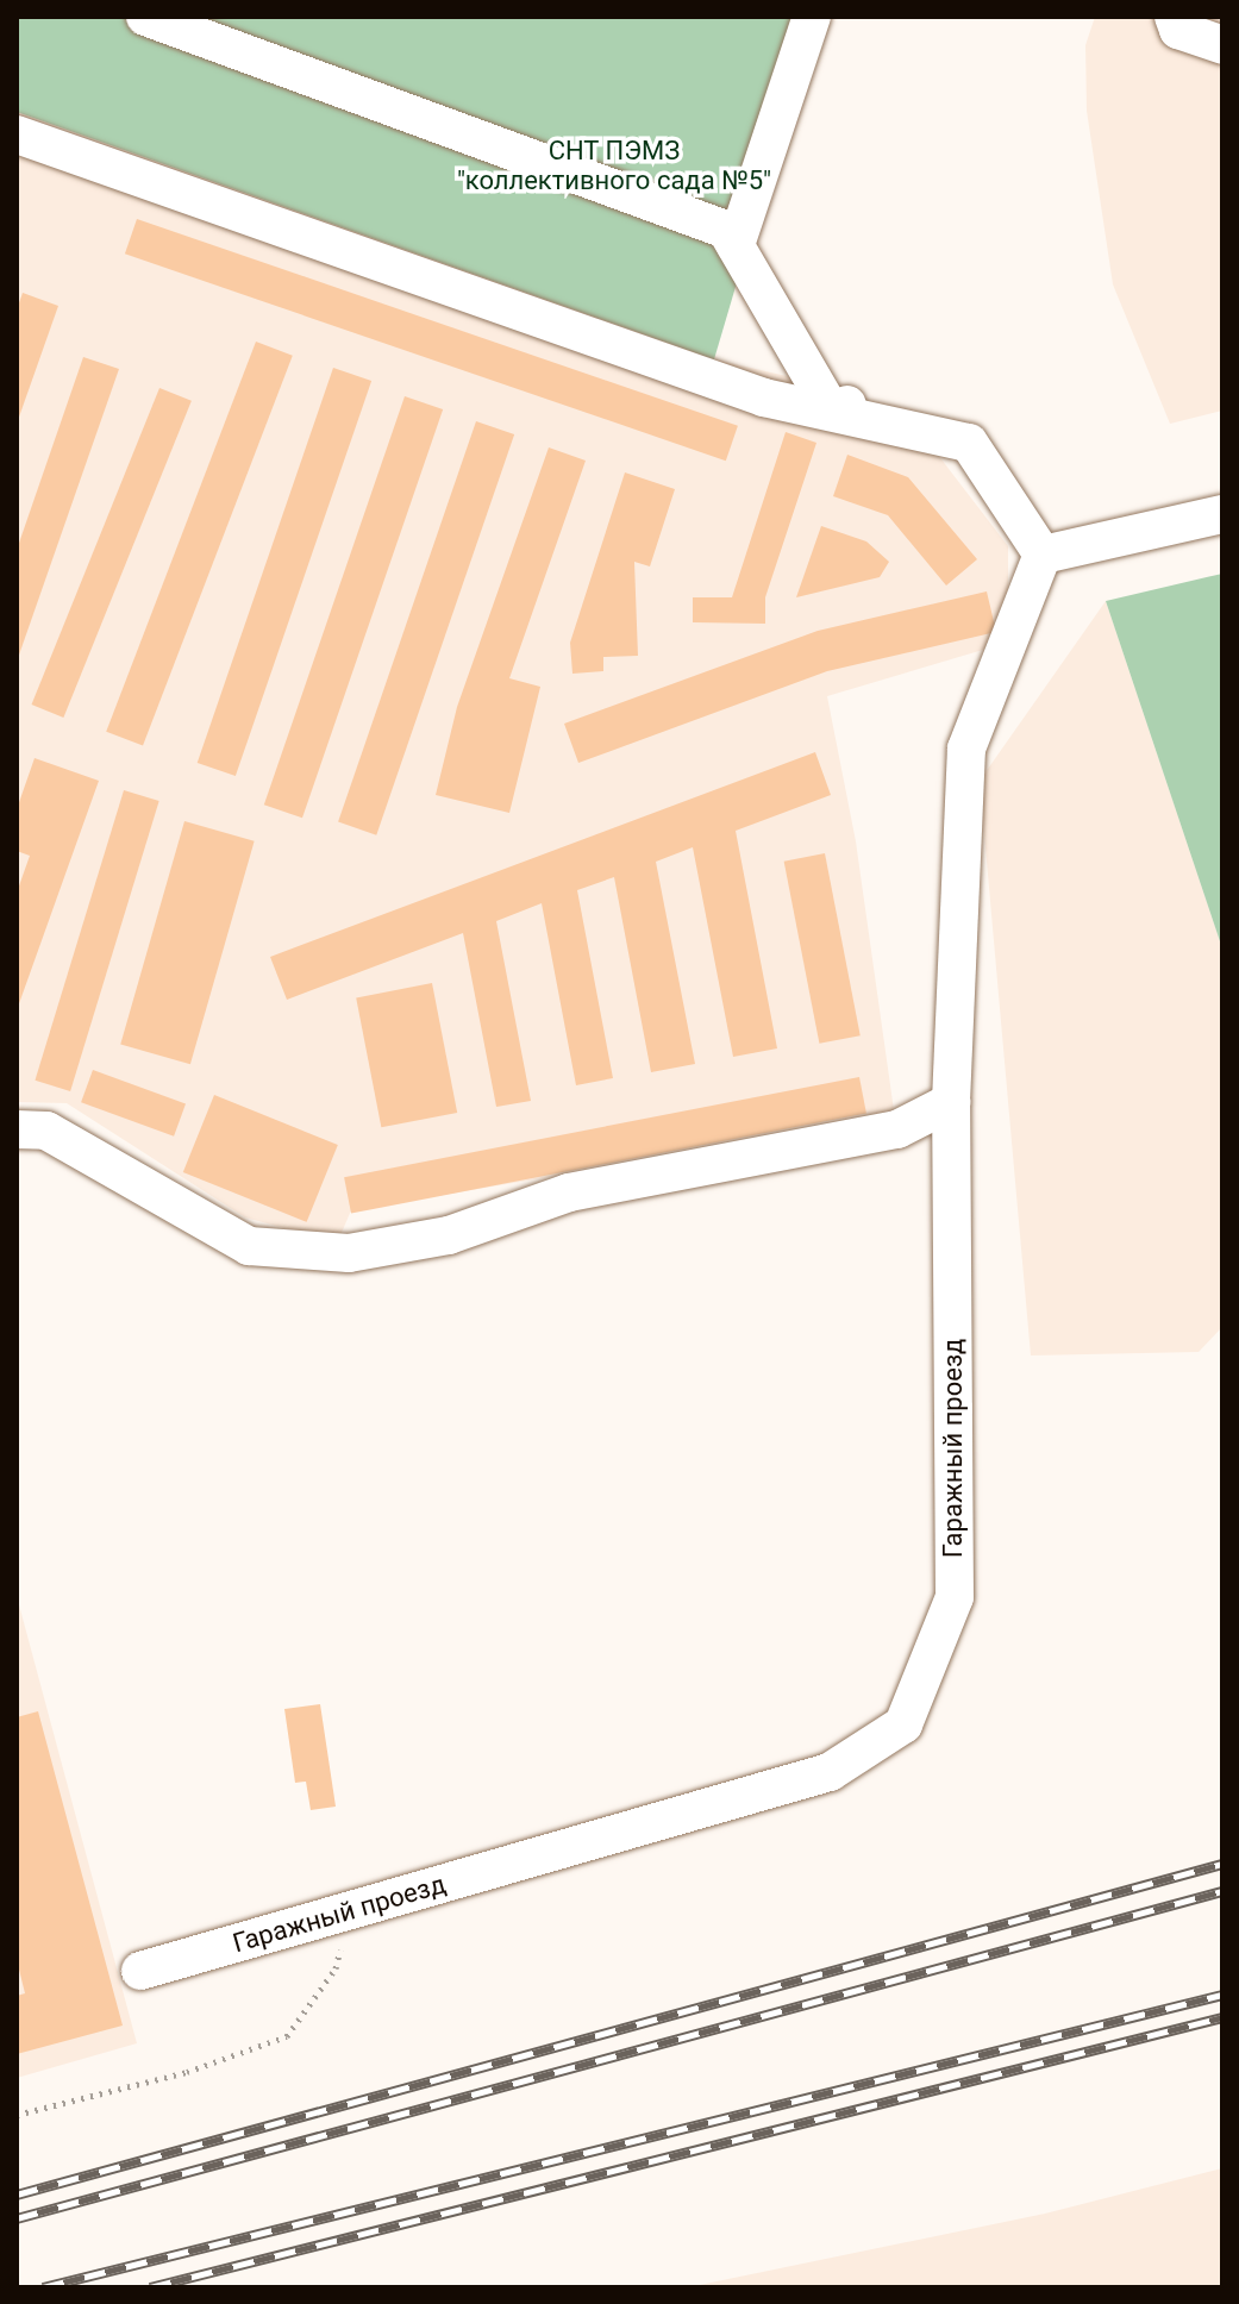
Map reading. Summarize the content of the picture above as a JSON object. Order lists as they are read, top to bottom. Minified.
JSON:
{"streets":{"street":["Гаражный проезд"]},"parks":["СНТ ПЭМЗ \"коллективного сада №5\""]}
